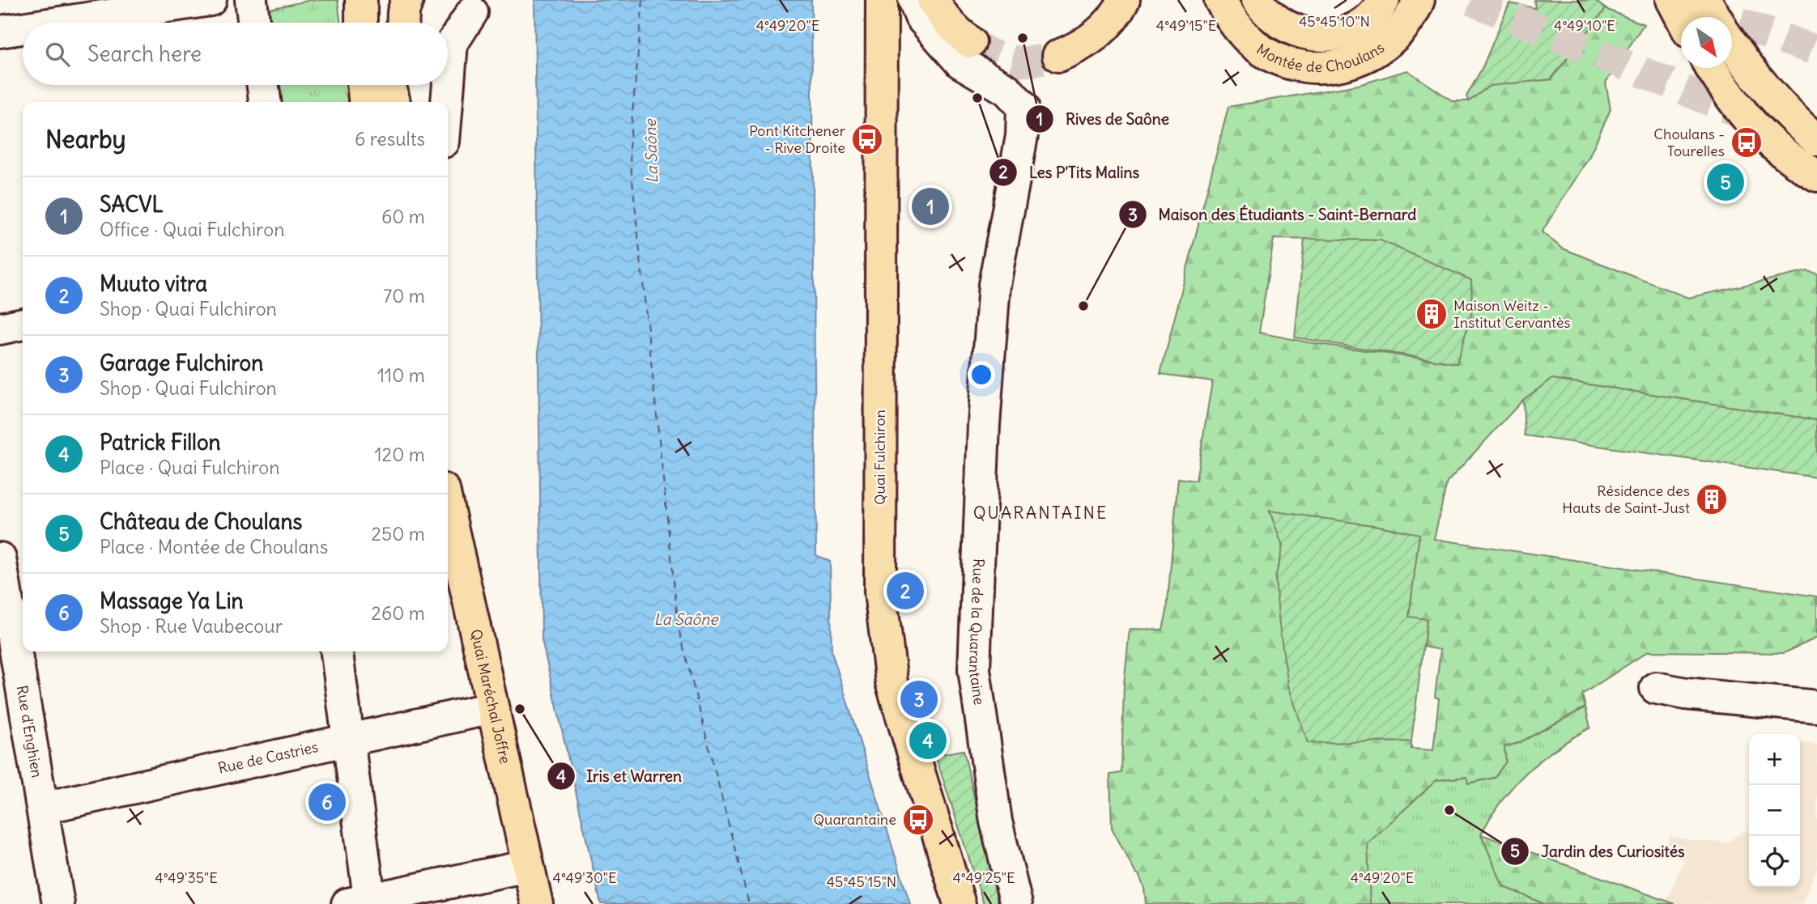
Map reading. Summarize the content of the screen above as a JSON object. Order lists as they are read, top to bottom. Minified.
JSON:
{"streets":{"main road":["Montée de Choulans","Quai Fulchiron","Quai Maréchal Joffre"],"street":["Rue de la Quarantaine","Rue d'Enghien","Rue de Castries"]},"crossings":[["Quai Maréchal Joffre","Rue de Castries"],["Rue d'Enghien","Rue de Castries"]],"districts":["QUARANTAINE"],"water":["La Saône"],"places":{"other":["Rives de Saône","Les P'Tits Malins","Maison des Étudiants - Saint-Bernard","Iris et Warren","Jardin des Curiosités"],"bus stop":["Pont Kitchener - Rive Droite","Choulans - Tourelles","Quarantaine"],"building":["Maison Weitz - Institut Cervantès","Résidence des Hauts de Saint-Just"]},"north":"bottom right","page":{"search":"Search here","heading":["Nearby","6 results"],"pins":["5","1","2","3","4","6"],"list":[{"mark":"1","name":"SACVL","note":"Office · Quai Fulchiron","value":"60 m"},{"mark":"2","name":"Muuto vitra","note":"Shop · Quai Fulchiron","value":"70 m"},{"mark":"3","name":"Garage Fulchiron","note":"Shop · Quai Fulchiron","value":"110 m"},{"mark":"4","name":"Patrick Fillon","note":"Place · Quai Fulchiron","value":"120 m"},{"mark":"5","name":"Château de Choulans","note":"Place · Montée de Choulans","value":"250 m"},{"mark":"6","name":"Massage Ya Lin","note":"Shop · Rue Vaubecour","value":"260 m"}],"map_buttons":["+","−"]},"coordinates":["45°45'10\"N","4°49'15\"E","4°49'20\"E","4°49'10\"E","4°49'35\"E","4°49'30\"E","4°49'25\"E","45°45'15\"N"]}
